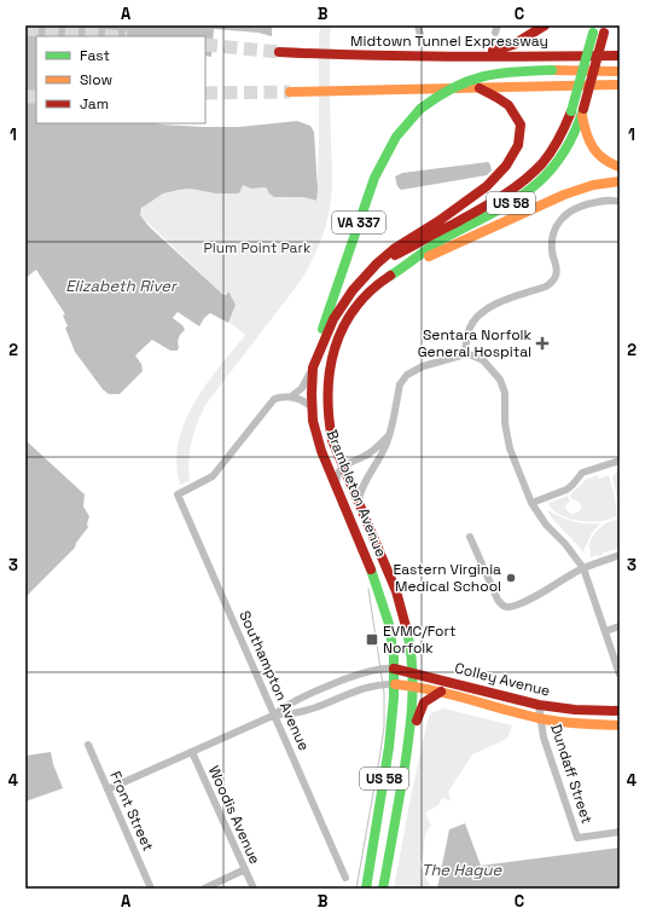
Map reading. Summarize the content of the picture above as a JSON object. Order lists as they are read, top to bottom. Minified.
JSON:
{"streets":{"main road":["Midtown Tunnel Expressway","US 58","VA 337","Brambleton Avenue","Colley Avenue"],"street":["Southampton Avenue","Dundaff Street","Front Street","Woodis Avenue"]},"crossings":[["US 58","Brambleton Avenue"],["VA 337","Brambleton Avenue"],["Brambleton Avenue","Colley Avenue"],["Colley Avenue","Southampton Avenue"],["Colley Avenue","Dundaff Street"],["Colley Avenue","Front Street"],["Colley Avenue","Woodis Avenue"]],"water":["Elizabeth River","The Hague"],"parks":["Plum Point Park"],"places":{"health":["Sentara Norfolk General Hospital"],"other":["Eastern Virginia Medical School"],"transit":["EVMC/Fort Norfolk"]},"legend":["Fast","Slow","Jam"],"grid":{"columns":["A","B","C"],"rows":["1","2","3","4"]}}
